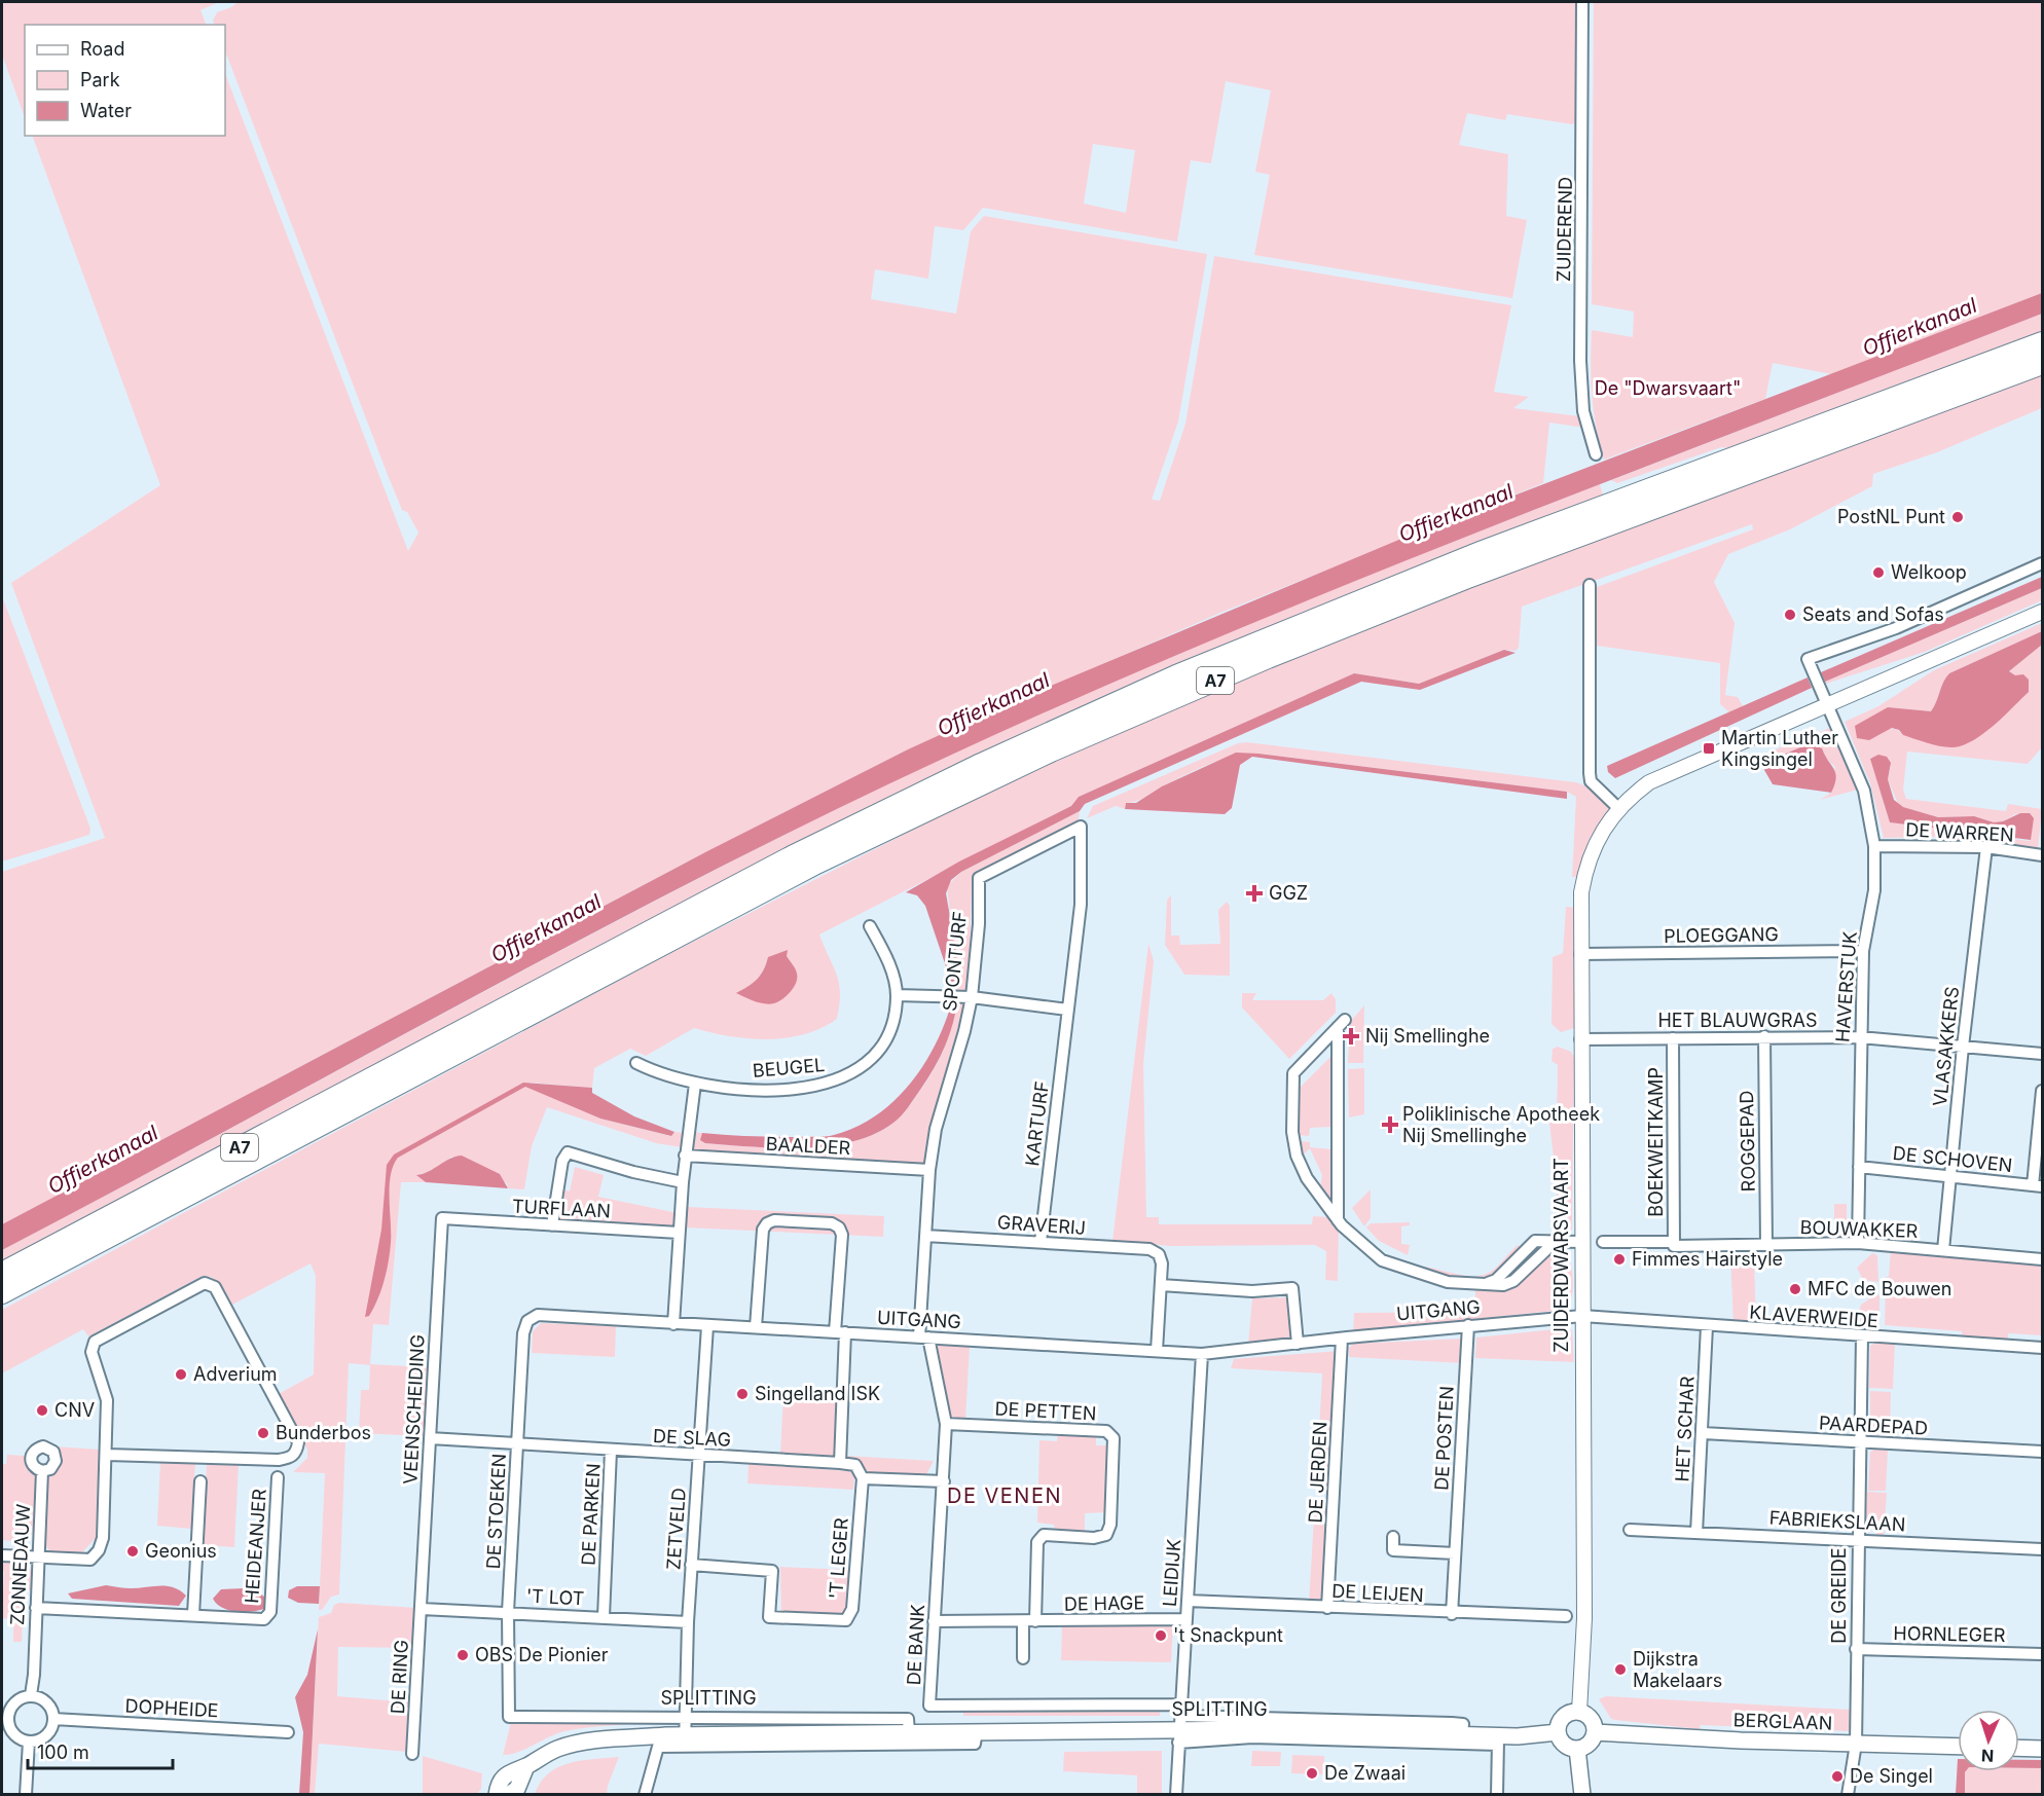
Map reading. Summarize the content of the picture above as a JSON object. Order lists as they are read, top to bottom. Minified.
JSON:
{"streets":{"highway":["A7"],"main road":["SPLITTING","BERGLAAN"],"street":["ZUIDEREND","DE WARREN","PLOEGGANG","SPONTURF","HAVERSTUK","HET BLAUWGRAS","VLASAKKERS","BEUGEL","KARTURF","ROGGEPAD","BOEKWEITKAMP","BAALDER","DE SCHOVEN","TURFLAAN","GRAVERIJ","BOUWAKKER","ZUIDERDWARSVAART","UITGANG","KLAVERWEIDE","VEENSCHEIDING","DE PETTEN","PAARDEPAD","HET SCHAR","DE SLAG","DE POSTEN","DE JERDEN","DE STOEKEN","DE PARKEN","FABRIEKSLAAN","ZETVELD","HEIDEANJER","'T LEGER","ZONNEDAUW","LEIDIJK","DE LEIJEN","DE GREIDE","'T LOT","DE HAGE","HORNLEGER","DE BANK","DE RING","DOPHEIDE"]},"crossings":[["DE WARREN","HAVERSTUK"],["DE WARREN","VLASAKKERS"],["PLOEGGANG","HAVERSTUK"],["PLOEGGANG","ZUIDERDWARSVAART"],["SPONTURF","KARTURF"],["SPONTURF","BAALDER"],["SPONTURF","GRAVERIJ"],["HAVERSTUK","HET BLAUWGRAS"],["HAVERSTUK","DE SCHOVEN"],["HAVERSTUK","BOUWAKKER"],["HAVERSTUK","ZUIDERDWARSVAART"],["HET BLAUWGRAS","VLASAKKERS"],["HET BLAUWGRAS","ROGGEPAD"],["HET BLAUWGRAS","BOEKWEITKAMP"],["HET BLAUWGRAS","ZUIDERDWARSVAART"],["VLASAKKERS","DE SCHOVEN"],["VLASAKKERS","BOUWAKKER"],["KARTURF","GRAVERIJ"],["ROGGEPAD","BOUWAKKER"],["BOEKWEITKAMP","BOUWAKKER"],["TURFLAAN","VEENSCHEIDING"],["GRAVERIJ","UITGANG"],["ZUIDERDWARSVAART","UITGANG"],["ZUIDERDWARSVAART","KLAVERWEIDE"],["ZUIDERDWARSVAART","SPLITTING"],["ZUIDERDWARSVAART","BERGLAAN"],["UITGANG","KLAVERWEIDE"],["UITGANG","DE POSTEN"],["UITGANG","DE JERDEN"],["UITGANG","DE STOEKEN"],["UITGANG","ZETVELD"],["UITGANG","LEIDIJK"],["UITGANG","DE BANK"],["KLAVERWEIDE","HET SCHAR"],["KLAVERWEIDE","DE GREIDE"],["VEENSCHEIDING","DE SLAG"],["VEENSCHEIDING","'T LOT"],["VEENSCHEIDING","DE RING"],["DE PETTEN","DE HAGE"],["DE PETTEN","DE BANK"],["PAARDEPAD","HET SCHAR"],["PAARDEPAD","DE GREIDE"],["HET SCHAR","FABRIEKSLAAN"],["DE SLAG","DE STOEKEN"],["DE SLAG","DE PARKEN"],["DE SLAG","ZETVELD"],["DE POSTEN","DE LEIJEN"],["DE JERDEN","DE LEIJEN"],["DE STOEKEN","'T LOT"],["DE STOEKEN","SPLITTING"],["DE PARKEN","'T LOT"],["FABRIEKSLAAN","DE GREIDE"],["ZETVELD","'T LEGER"],["ZETVELD","'T LOT"],["ZETVELD","SPLITTING"],["HEIDEANJER","ZONNEDAUW"],["ZONNEDAUW","DOPHEIDE"],["LEIDIJK","DE LEIJEN"],["LEIDIJK","DE HAGE"],["LEIDIJK","DE BANK"],["LEIDIJK","SPLITTING"],["DE GREIDE","HORNLEGER"],["DE GREIDE","BERGLAAN"],["'T LOT","DE RING"],["DE HAGE","DE BANK"],["DE BANK","SPLITTING"],["SPLITTING","BERGLAAN"]],"districts":["DE VENEN"],"water":["Offierkanaal"],"parks":["De \"Dwarsvaart\""],"places":{"other":["PostNL Punt","Welkoop","Seats and Sofas","Fimmes Hairstyle","MFC de Bouwen","Adverium","Singelland ISK","CNV","Bunderbos","Geonius","'t Snackpunt","OBS De Pionier","Dijkstra Makelaars","De Zwaai","De Singel"],"transit":["Martin Luther Kingsingel"],"health":["GGZ","Nij Smellinghe","Poliklinische Apotheek Nij Smellinghe"]},"legend":["Road","Park","Water"],"scale_bar":"100 m","north":"bottom"}
